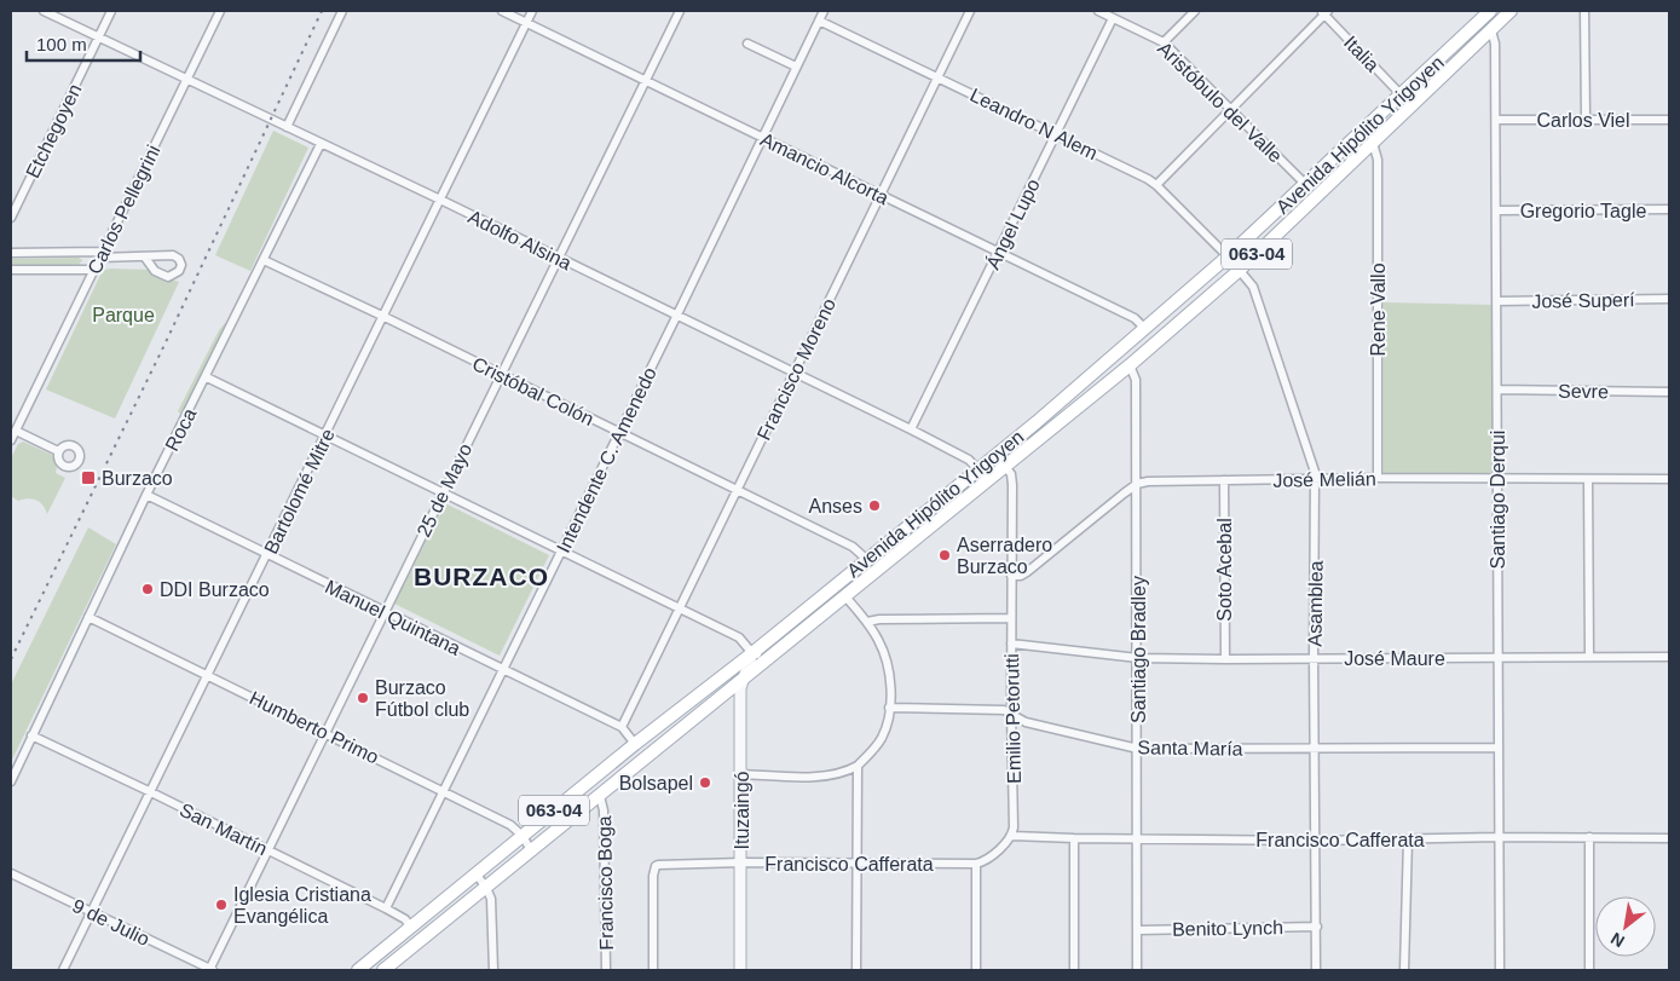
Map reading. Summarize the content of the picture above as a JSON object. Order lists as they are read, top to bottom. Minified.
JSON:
{"streets":{"main road":["Avenida Hipólito Yrigoyen","063-04"],"street":["Italia","Aristóbulo del Valle","Carlos Viel","Leandro N Alem","Etchegoyen","Amancio Alcorta","Carlos Pellegrini","Gregorio Tagle","Ángel Lupo","Adolfo Alsina","José Superí","Rene Vallo","Francisco Moreno","Cristóbal Colón","Sevre","Roca","Intendente C. Amenedo","José Melián","25 de Mayo","Bartolomé Mitre","Santiago Derqui","Soto Acebal","Asamblea","Manuel Quintana","Santiago Bradley","José Maure","Emilio Petorutti","Humberto Primo","Santa María","Ituzaingó","San Martín","Francisco Cafferata","Francisco Boga","9 de Julio","Benito Lynch"]},"crossings":[["Italia","Avenida Hipólito Yrigoyen"],["Aristóbulo del Valle","Avenida Hipólito Yrigoyen"],["Aristóbulo del Valle","Ángel Lupo"],["Carlos Viel","Santiago Derqui"],["Leandro N Alem","Avenida Hipólito Yrigoyen"],["Leandro N Alem","Ángel Lupo"],["Leandro N Alem","Francisco Moreno"],["Leandro N Alem","Intendente C. Amenedo"],["Leandro N Alem","Asamblea"],["Etchegoyen","Adolfo Alsina"],["Avenida Hipólito Yrigoyen","Amancio Alcorta"],["Avenida Hipólito Yrigoyen","Adolfo Alsina"],["Avenida Hipólito Yrigoyen","Rene Vallo"],["Avenida Hipólito Yrigoyen","Cristóbal Colón"],["Avenida Hipólito Yrigoyen","Santiago Derqui"],["Avenida Hipólito Yrigoyen","Asamblea"],["Avenida Hipólito Yrigoyen","Manuel Quintana"],["Avenida Hipólito Yrigoyen","Santiago Bradley"],["Avenida Hipólito Yrigoyen","Emilio Petorutti"],["Avenida Hipólito Yrigoyen","Humberto Primo"],["Avenida Hipólito Yrigoyen","Ituzaingó"],["Avenida Hipólito Yrigoyen","San Martín"],["Avenida Hipólito Yrigoyen","Francisco Boga"],["Amancio Alcorta","Ángel Lupo"],["Amancio Alcorta","Francisco Moreno"],["Amancio Alcorta","Intendente C. Amenedo"],["Amancio Alcorta","25 de Mayo"],["Amancio Alcorta","Bartolomé Mitre"],["Carlos Pellegrini","Adolfo Alsina"],["Gregorio Tagle","Santiago Derqui"],["Ángel Lupo","Adolfo Alsina"],["Adolfo Alsina","Francisco Moreno"],["Adolfo Alsina","Roca"],["Adolfo Alsina","Intendente C. Amenedo"],["Adolfo Alsina","25 de Mayo"],["Adolfo Alsina","Bartolomé Mitre"],["José Superí","Santiago Derqui"],["Rene Vallo","José Melián"],["Francisco Moreno","Cristóbal Colón"],["Francisco Moreno","Manuel Quintana"],["Cristóbal Colón","Roca"],["Cristóbal Colón","Intendente C. Amenedo"],["Cristóbal Colón","25 de Mayo"],["Cristóbal Colón","Bartolomé Mitre"],["Sevre","Santiago Derqui"],["Roca","Manuel Quintana"],["Roca","Humberto Primo"],["Roca","San Martín"],["Intendente C. Amenedo","Manuel Quintana"],["Intendente C. Amenedo","Humberto Primo"],["Intendente C. Amenedo","San Martín"],["José Melián","Santiago Derqui"],["José Melián","Soto Acebal"],["José Melián","Asamblea"],["José Melián","Santiago Bradley"],["25 de Mayo","Manuel Quintana"],["25 de Mayo","Humberto Primo"],["25 de Mayo","San Martín"],["25 de Mayo","9 de Julio"],["Bartolomé Mitre","Manuel Quintana"],["Bartolomé Mitre","Humberto Primo"],["Bartolomé Mitre","San Martín"],["Bartolomé Mitre","9 de Julio"],["Santiago Derqui","José Maure"],["Santiago Derqui","Santa María"],["Santiago Derqui","Francisco Cafferata"],["Soto Acebal","José Maure"],["Asamblea","José Maure"],["Asamblea","Santa María"],["Asamblea","Francisco Cafferata"],["Asamblea","Benito Lynch"],["Santiago Bradley","José Maure"],["Santiago Bradley","Santa María"],["Santiago Bradley","Francisco Cafferata"],["Santiago Bradley","Benito Lynch"],["José Maure","Emilio Petorutti"],["Emilio Petorutti","Santa María"],["Emilio Petorutti","Francisco Cafferata"],["Ituzaingó","Francisco Cafferata"]],"districts":["BURZACO"],"parks":["Parque"],"places":{"transit":["Burzaco"],"other":["Anses","Aserradero Burzaco","DDI Burzaco","Burzaco Fútbol club","Bolsapel","Iglesia Cristiana Evangélica"]},"scale_bar":"100 m","north":"bottom left"}
